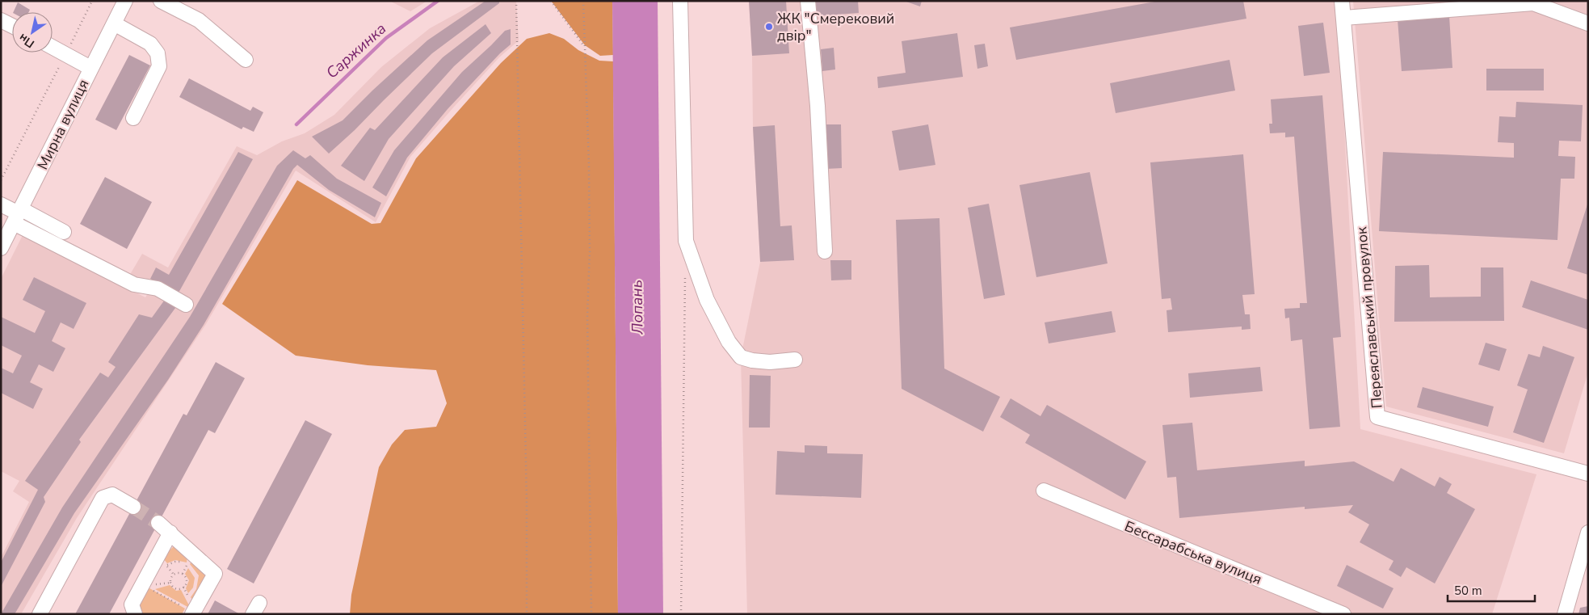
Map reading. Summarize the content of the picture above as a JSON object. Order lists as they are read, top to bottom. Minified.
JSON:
{"streets":{"street":["Мирна вулиця","Переяславський провулок","Бессарабська вулиця"]},"water":["Саржинка","Лопань"],"places":["ЖК \"Смерековий двір\""],"scale_bar":"50 m","north":"bottom left"}
